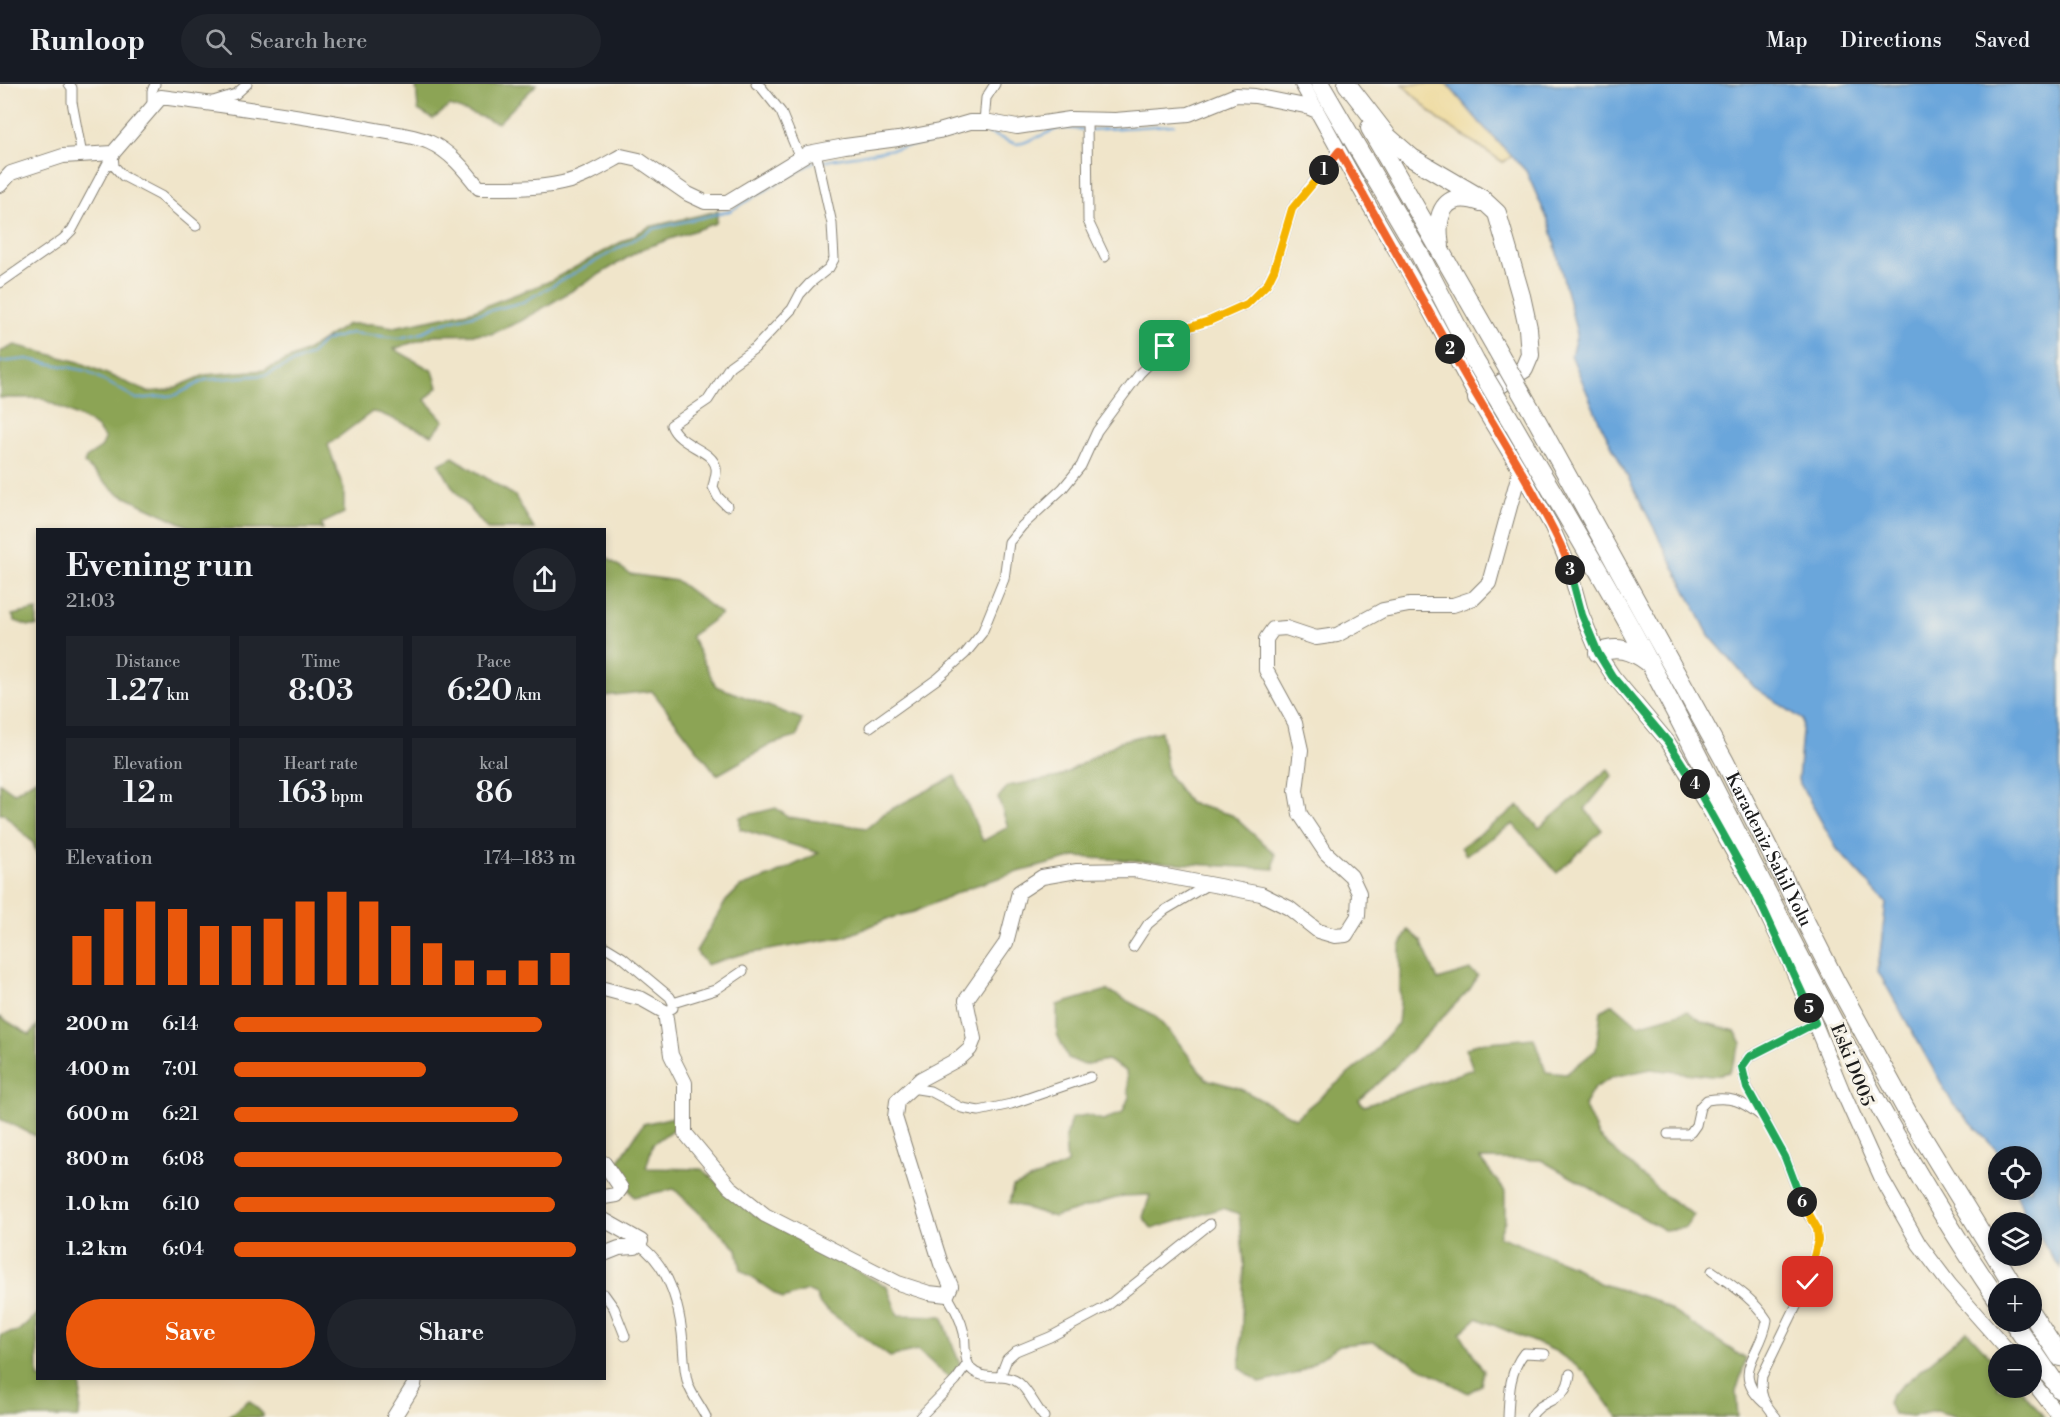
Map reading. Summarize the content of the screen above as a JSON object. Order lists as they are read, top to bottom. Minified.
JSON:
{"streets":{"highway":["Karadeniz Sahil Yolu"],"street":["Eski D005"]},"page":{"header":"Runloop","search":"Search here","nav":["Map","Directions","Saved"],"pins":["1","2","3","4","5","6"],"heading":["Evening run","21:03"],"stats":[["Distance","1.27 km"],["Time","8:03"],["Pace","6:20 /km"],["Elevation","12 m"],["Heart rate","163 bpm"],["kcal","86"]],"chart":["Elevation","174–183 m"],"list":[{"name":"200 m","note":"6:14"},{"name":"400 m","note":"7:01"},{"name":"600 m","note":"6:21"},{"name":"800 m","note":"6:08"},{"name":"1.0 km","note":"6:10"},{"name":"1.2 km","note":"6:04"}],"map_buttons":["+","−"],"buttons":["Save","Share"]}}
